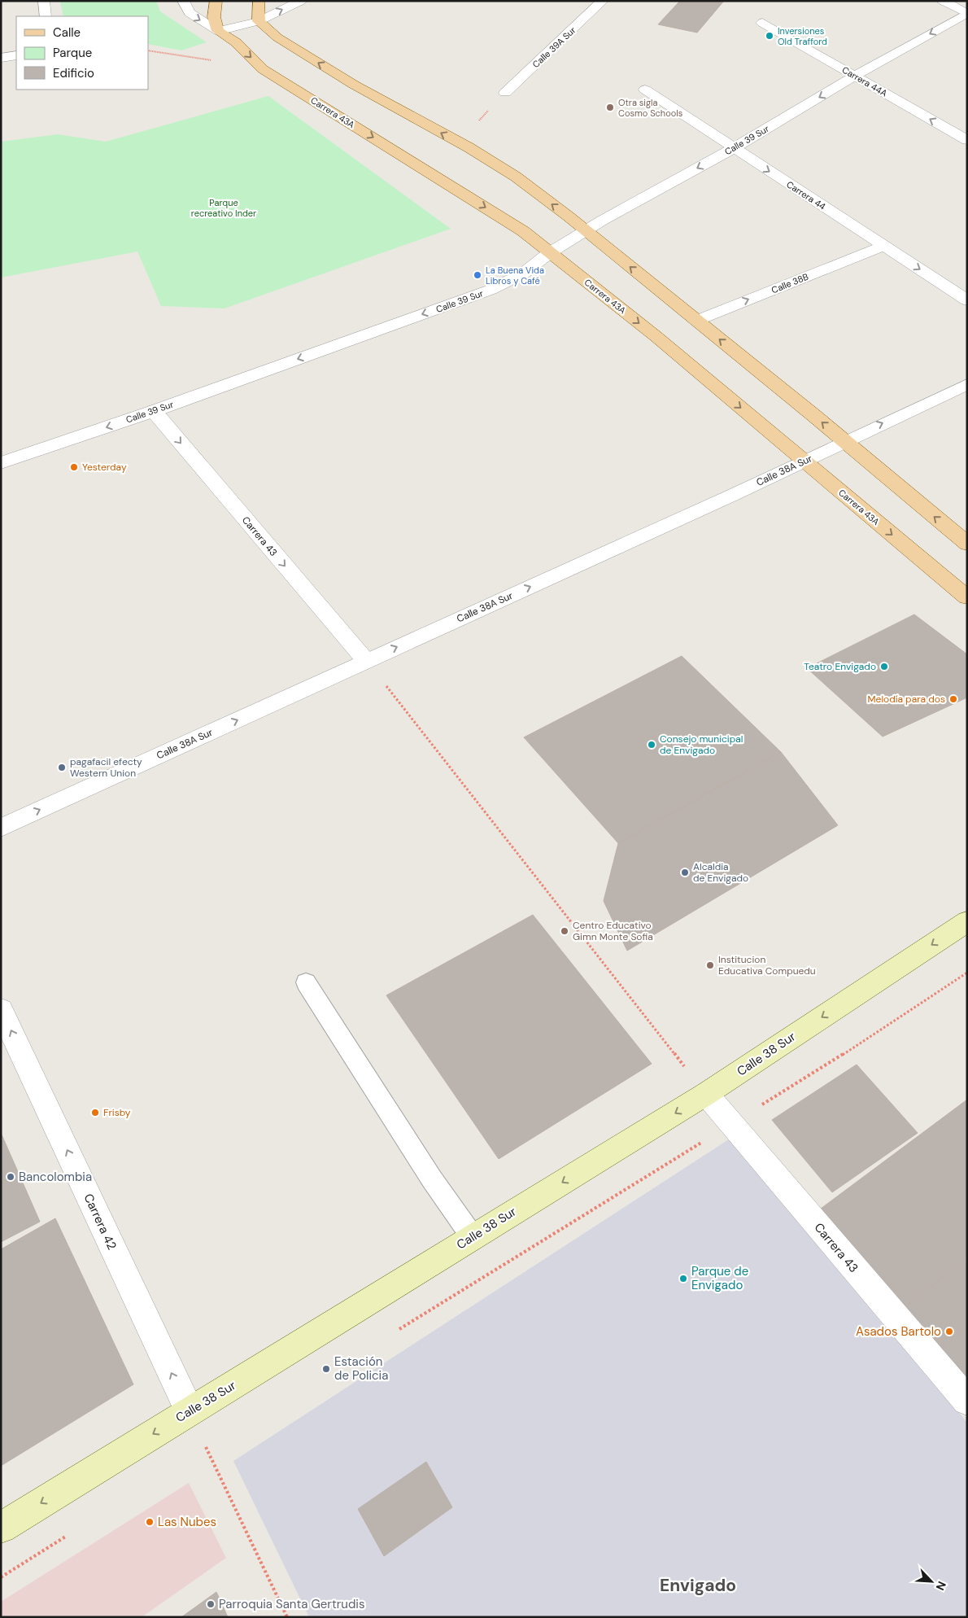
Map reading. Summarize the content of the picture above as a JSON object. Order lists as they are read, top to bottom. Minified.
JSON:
{"streets":{"main road":["Carrera 43A","Calle 38 Sur"],"street":["Calle 39A Sur","Carrera 44A","Calle 39 Sur","Carrera 44","Calle 38B","Calle 38A Sur","Carrera 43","Carrera 42"]},"crossings":[["Carrera 44A","Calle 39 Sur"],["Carrera 43A","Calle 39 Sur"],["Carrera 43A","Calle 38A Sur"],["Calle 39 Sur","Carrera 44"],["Calle 39 Sur","Carrera 43"],["Carrera 44","Calle 38B"],["Calle 38A Sur","Carrera 43"],["Carrera 43","Calle 38 Sur"],["Calle 38 Sur","Carrera 42"]],"one_way":["Carrera 44A","Carrera 43A","Calle 39 Sur","Carrera 44","Calle 38B","Calle 38A Sur","Carrera 43","Calle 38 Sur","Carrera 42"],"districts":["Envigado"],"parks":["Parque recreativo Inder"],"places":["Inversiones Old Trafford","Otra sigla Cosmo Schools","La Buena Vida Libros y Café","Yesterday","Teatro Envigado","Melodía para dos","Consejo municipal de Envigado","pagafacil efecty Western Union","Alcaldia de Envigado","Centro Educativo Gimn Monte Sofia","Institucion Educativa Compuedu","Frisby","Bancolombia","Parque de Envigado","Asados Bartolo","Estación de Policia","Las Nubes","Parroquia Santa Gertrudis"],"legend":["Calle","Parque","Edificio"],"north":"bottom right"}
